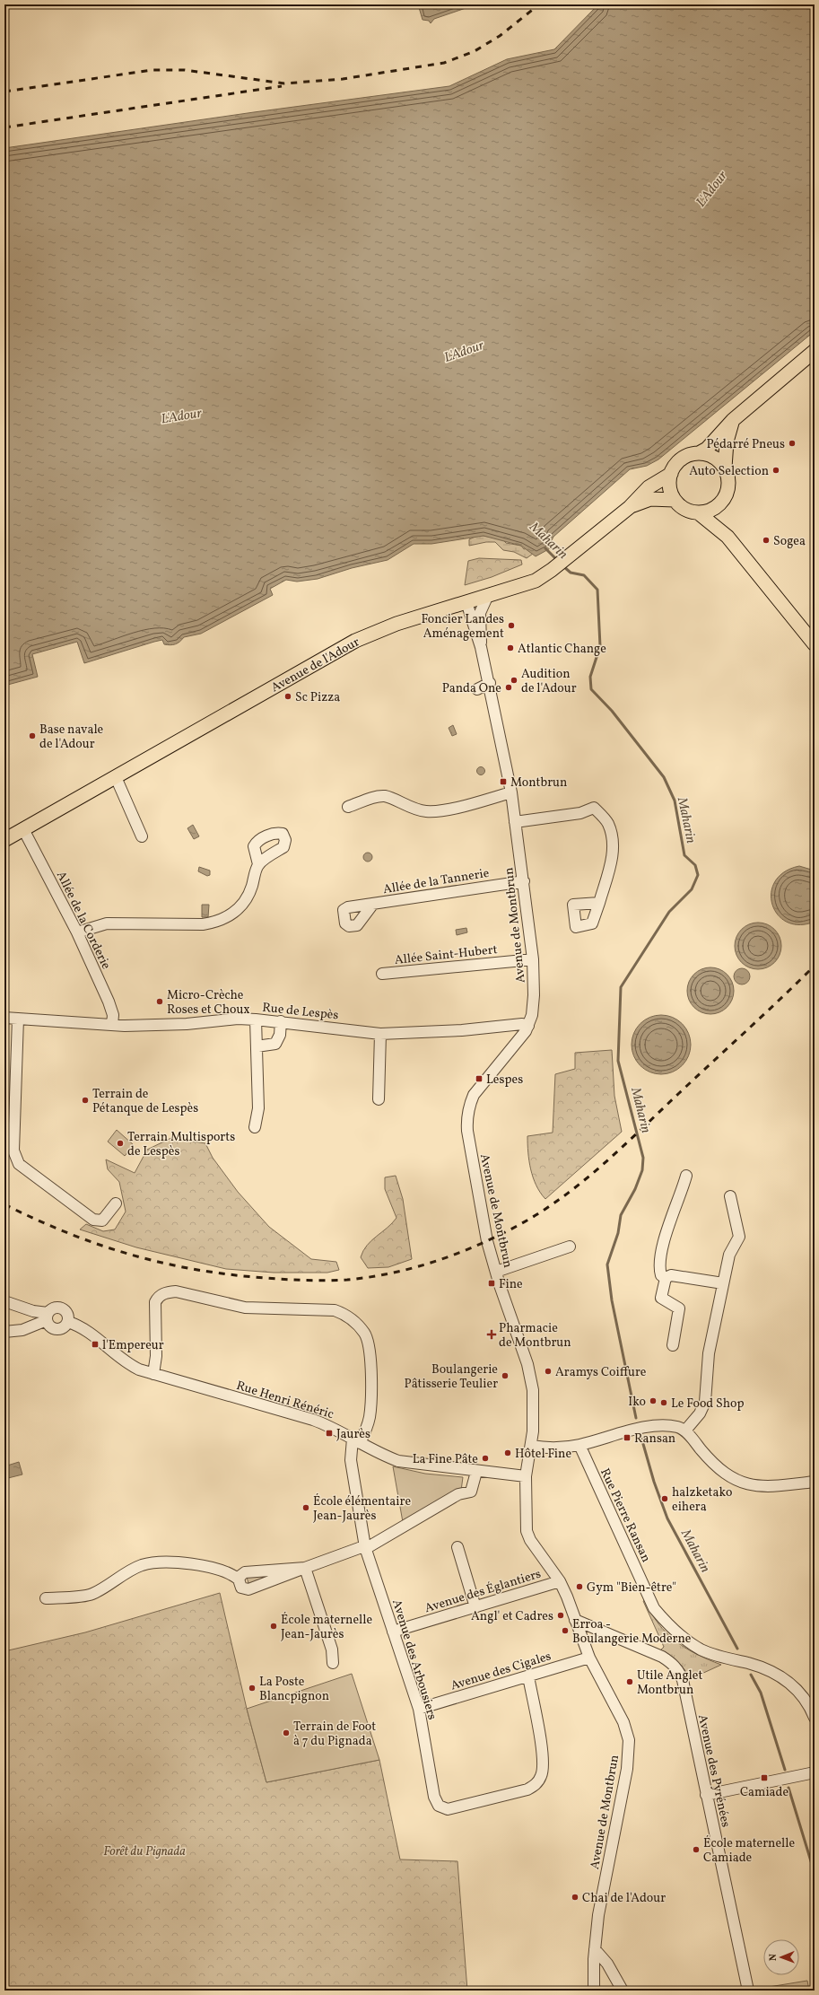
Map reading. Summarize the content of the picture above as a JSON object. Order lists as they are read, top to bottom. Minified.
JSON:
{"streets":{"main road":["Avenue de l'Adour"],"street":["Allée de la Tannerie","Allée de la Corderie","Avenue de Montbrun","Allée Saint-Hubert","Rue de Lespès","Rue Henri Rénéric","Rue Pierre Ransan","Avenue des Églantiers","Avenue des Arbousiers","Avenue des Cigales","Avenue des Pyrénées"]},"crossings":[["Avenue de l'Adour","Allée de la Corderie"],["Avenue de l'Adour","Avenue de Montbrun"],["Allée de la Tannerie","Avenue de Montbrun"],["Allée de la Corderie","Rue de Lespès"],["Avenue de Montbrun","Allée Saint-Hubert"],["Avenue de Montbrun","Rue de Lespès"],["Avenue de Montbrun","Rue Henri Rénéric"],["Avenue de Montbrun","Avenue des Églantiers"],["Avenue de Montbrun","Avenue des Cigales"],["Avenue de Montbrun","Avenue des Pyrénées"],["Rue Henri Rénéric","Avenue des Arbousiers"],["Avenue des Églantiers","Avenue des Arbousiers"],["Avenue des Arbousiers","Avenue des Cigales"]],"water":["L'Adour","Maharin"],"parks":["Forêt du Pignada"],"places":{"other":["Pédarré Pneus","Auto Selection","Sogea","Foncier Landes Aménagement","Atlantic Change","Audition de l'Adour","Panda One","Sc Pizza","Base navale de l'Adour","Micro-Crèche Roses et Choux","Terrain de Pétanque de Lespès","Terrain Multisports de Lespès","Aramys Coiffure","Boulangerie Pâtisserie Teulier","Iko","Le Food Shop","Hôtel Fine","La Fine Pâte","halzketako eihera","École élémentaire Jean-Jaurès","Gym \"Bien-être\"","Angl' et Cadres","École maternelle Jean-Jaurès","Erroa - Boulangerie Moderne","Utile Anglet Montbrun","La Poste Blancpignon","Terrain de Foot à 7 du Pignada","École maternelle Camiade","Chai de l'Adour"],"transit":["Montbrun","Lespes","Fine","l'Empereur","Jaurès","Ransan","Camiade"],"health":["Pharmacie de Montbrun"]},"north":"left"}
